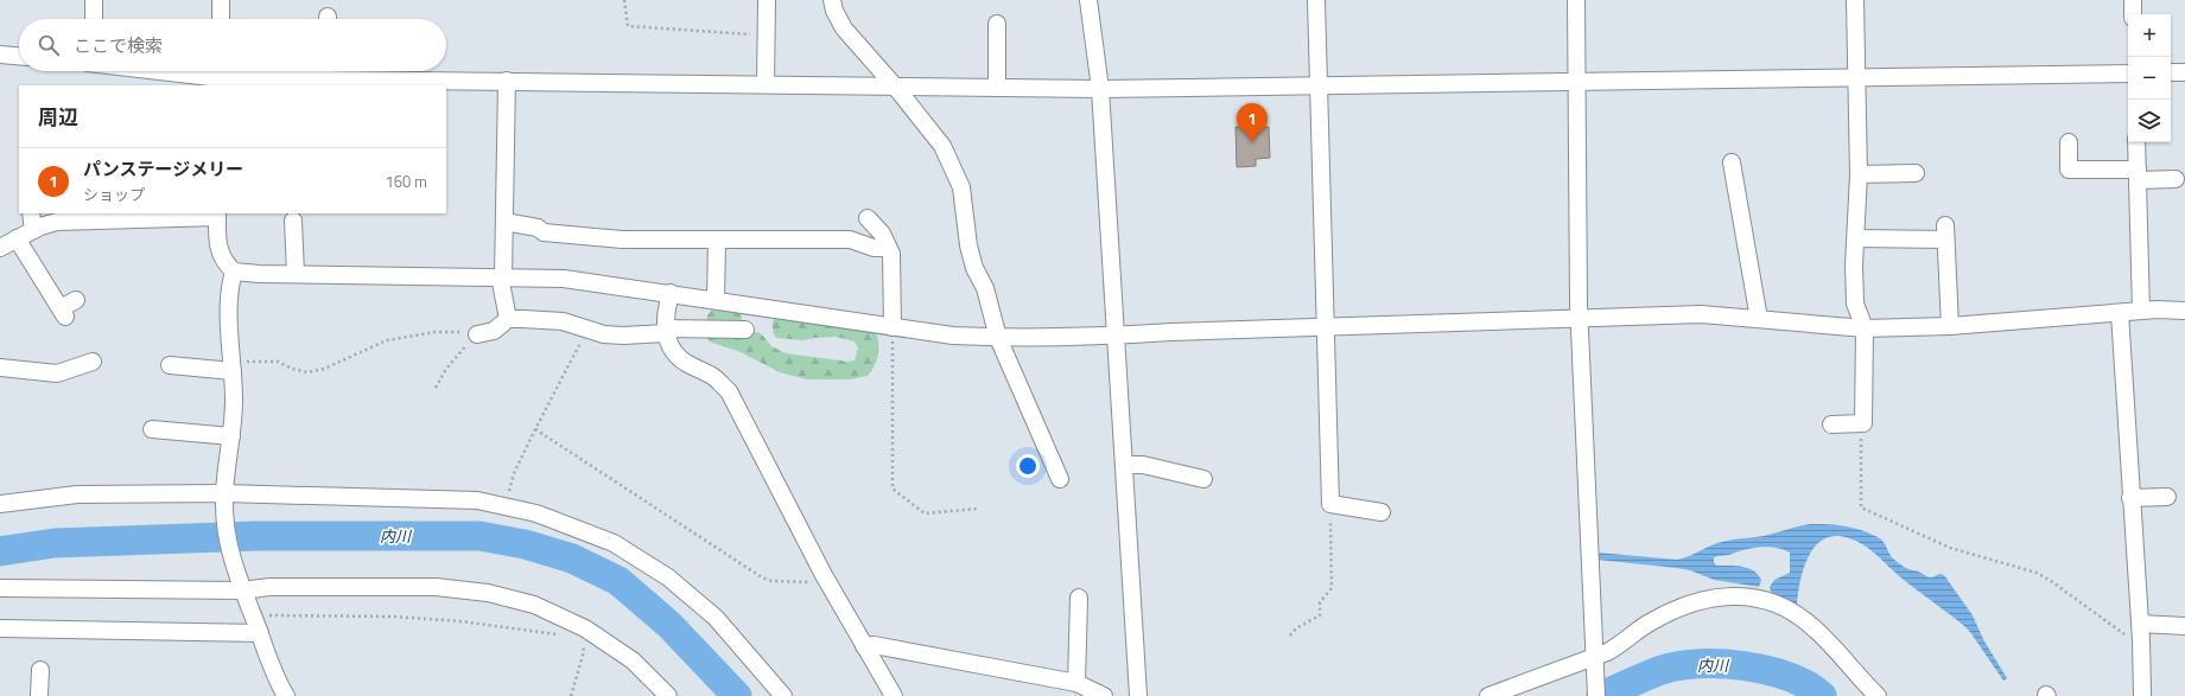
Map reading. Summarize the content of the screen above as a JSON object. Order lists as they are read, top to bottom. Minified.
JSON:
{"water":["内川"],"page":{"map_buttons":["+","−"],"search":"ここで検索","heading":"周辺","pins":"1","list":[{"mark":"1","name":"パンステージメリー","note":"ショップ","value":"160 m"}]}}
